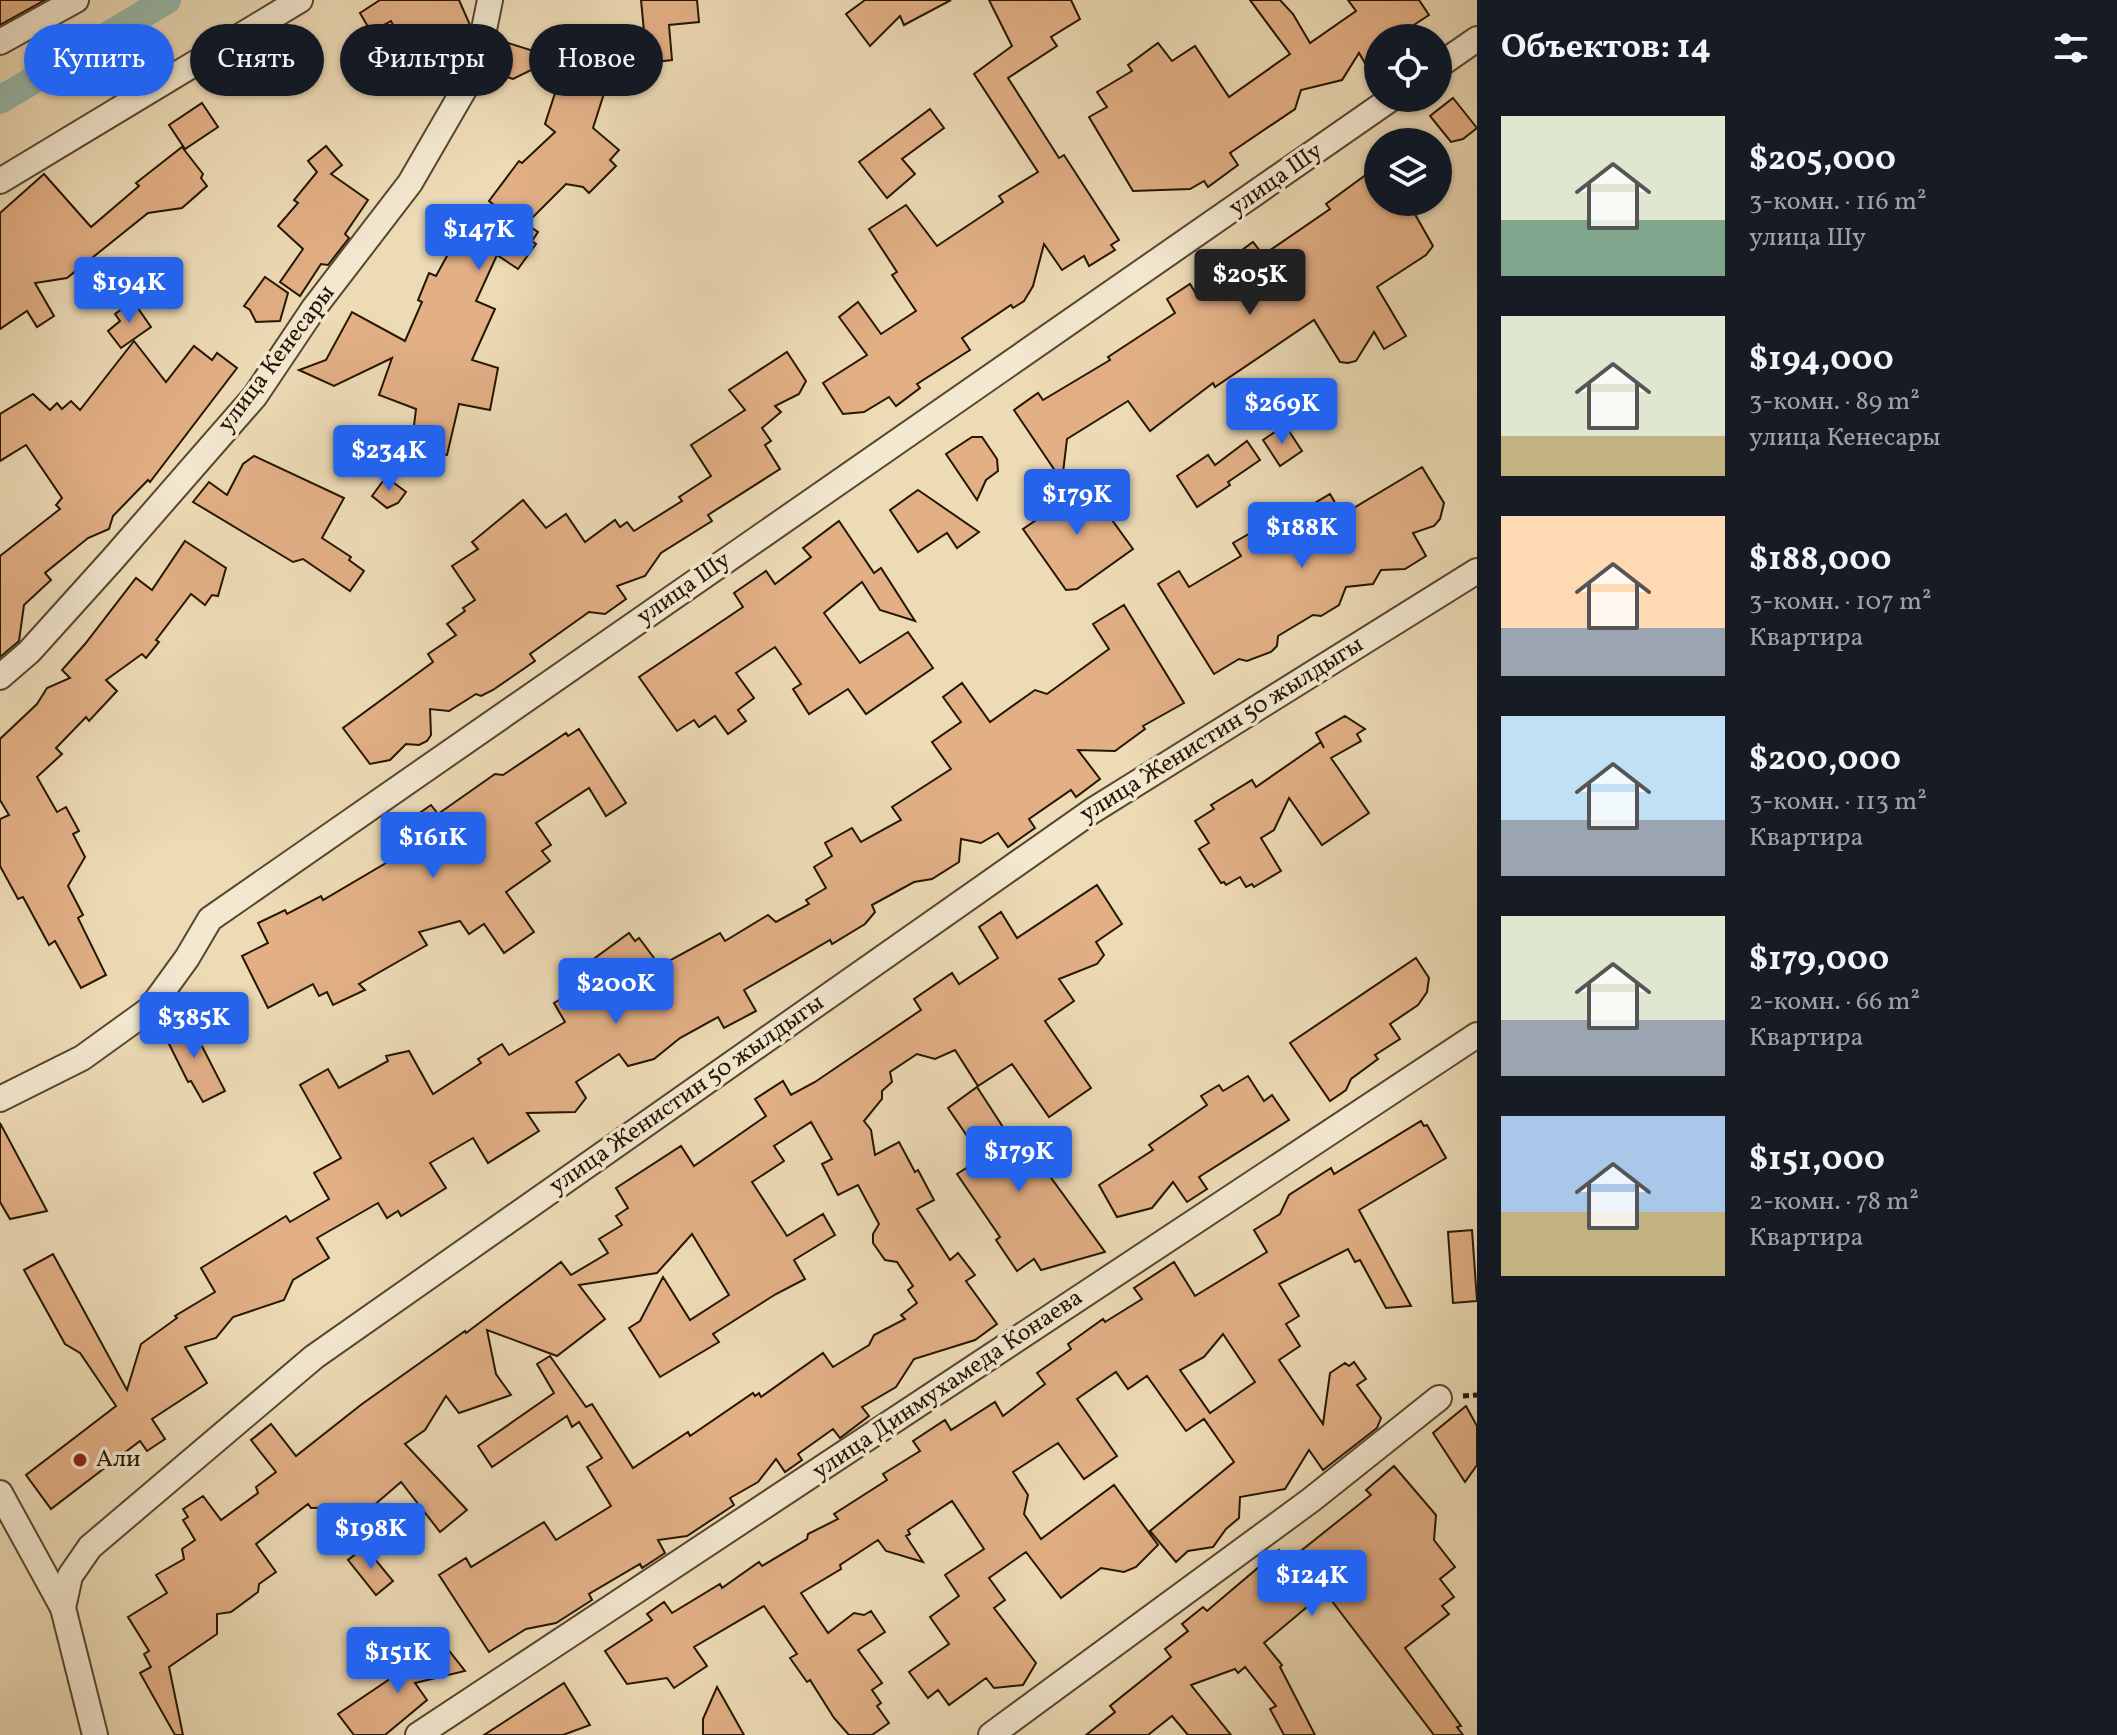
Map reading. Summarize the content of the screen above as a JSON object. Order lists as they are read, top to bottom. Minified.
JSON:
{"streets":{"street":["улица Шу","улица Кенесары","улица Женистин 50 жылдыгы","улица Динмухамеда Конаева"]},"places":["Али"],"page":{"heading":"Объектов: 14","chip":["Купить","Снять","Фильтры","Новое"],"list":[{"name":"$205,000","note":"3-комн. · 116 m² · улица Шу"},{"name":"$194,000","note":"3-комн. · 89 m² · улица Кенесары"},{"name":"$188,000","note":"3-комн. · 107 m² · Квартира"},{"name":"$200,000","note":"3-комн. · 113 m² · Квартира"},{"name":"$179,000","note":"2-комн. · 66 m² · Квартира"},{"name":"$151,000","note":"2-комн. · 78 m² · Квартира"}],"price":["$147K","$205K","$194K","$269K","$234K","$179K","$188K","$161K","$200K","$385K","$179K","$198K","$124K","$151K"]}}
